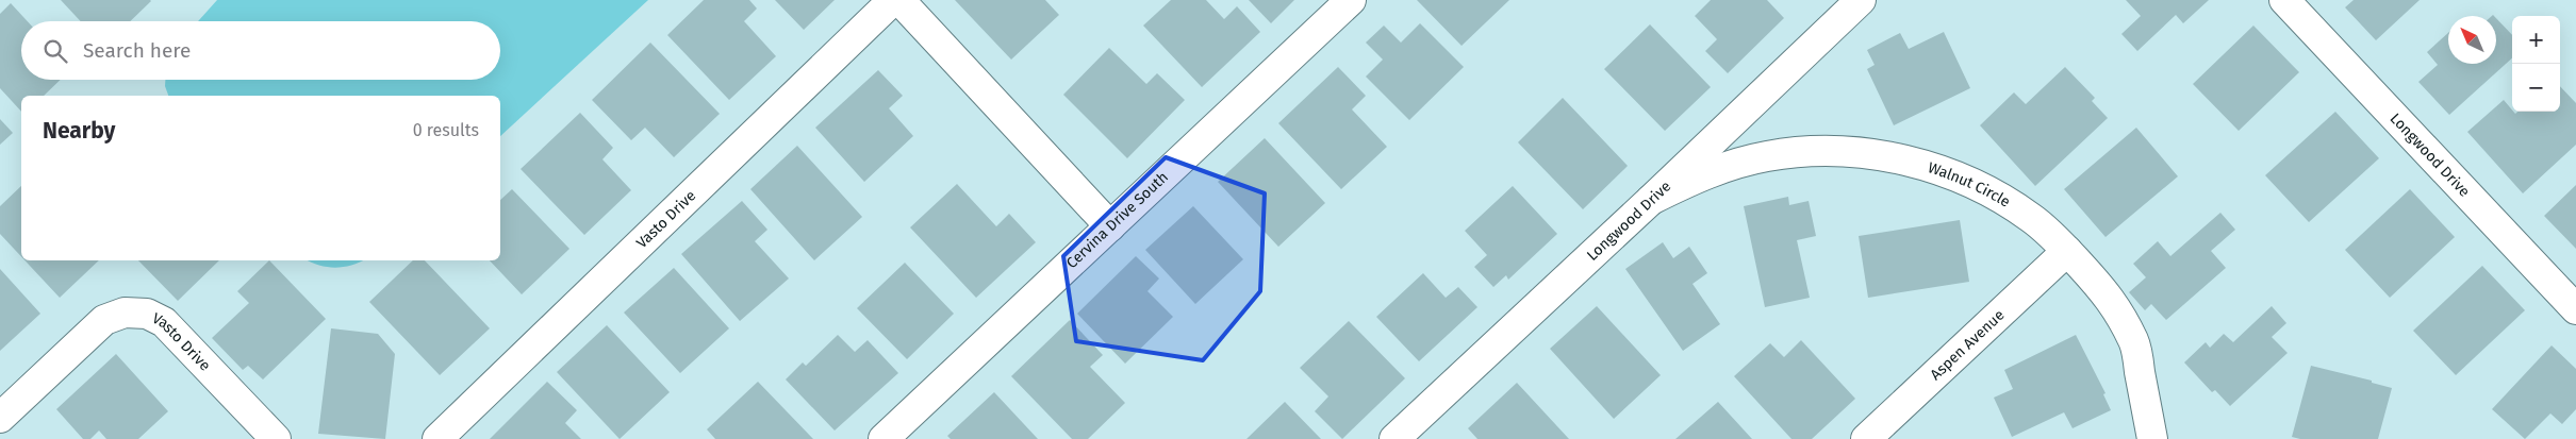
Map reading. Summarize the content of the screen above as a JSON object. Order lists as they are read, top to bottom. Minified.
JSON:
{"streets":{"street":["Longwood Drive","Walnut Circle","Vasto Drive","Cervina Drive South","Aspen Avenue"]},"crossings":[["Longwood Drive","Walnut Circle"],["Walnut Circle","Aspen Avenue"]],"north":"top left","page":{"map_buttons":["+","−"],"search":"Search here","heading":["Nearby","0 results"]}}
